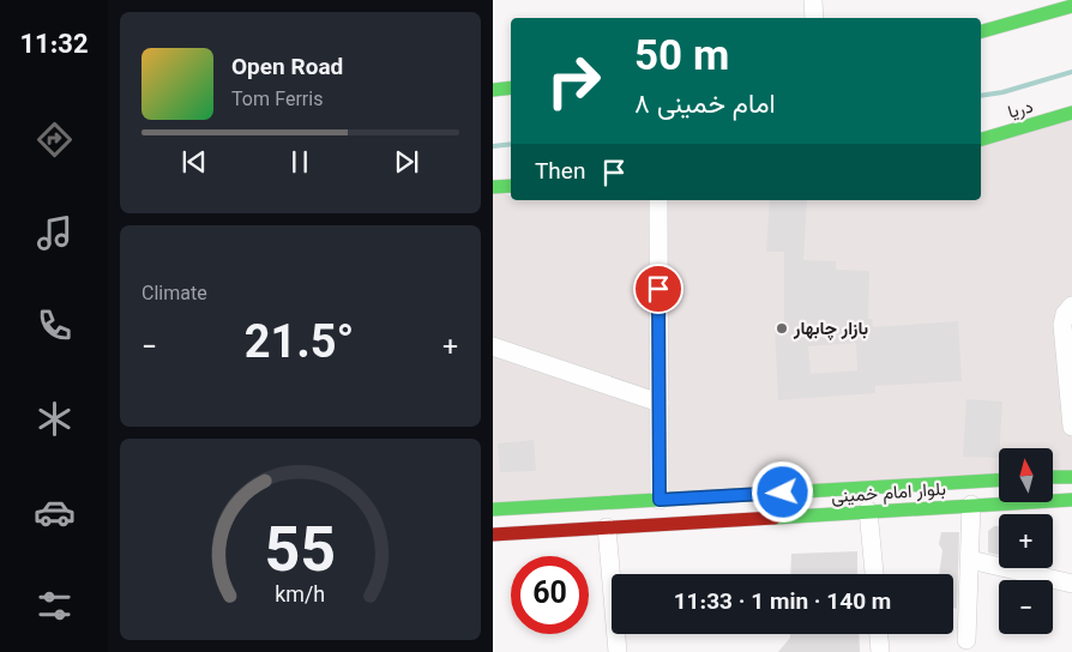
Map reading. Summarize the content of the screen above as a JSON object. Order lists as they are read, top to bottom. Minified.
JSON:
{"streets":{"main road":["دریا","بلوار امام خمینی"]},"places":["بازار چابهار"],"north":"top","page":{"tabs":"11:32","turn":["50 m","امام خمینی ۸"],"song":["Open Road","Tom Ferris"],"then":"Then","tile":"Climate","heat":["−","21.5°","+"],"map_buttons":["+","−"],"limit":"60","trip":"11:33 · 1 min · 140 m","gauge":["55","km/h"]}}
